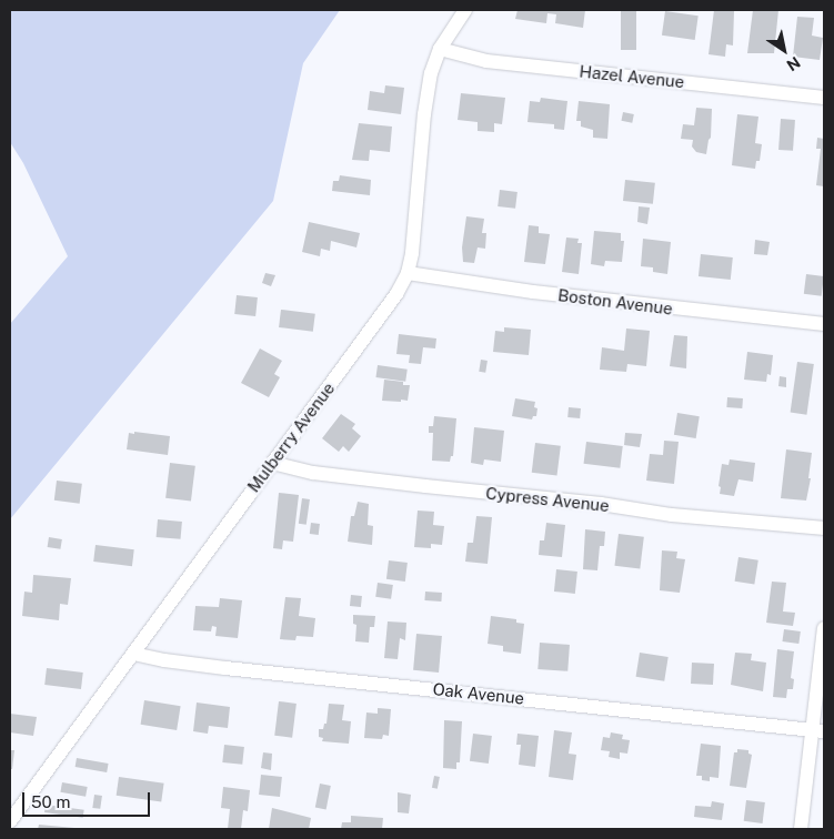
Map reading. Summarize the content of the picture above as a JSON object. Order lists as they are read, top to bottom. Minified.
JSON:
{"streets":{"street":["Hazel Avenue","Boston Avenue","Mulberry Avenue","Cypress Avenue","Oak Avenue"]},"crossings":[["Hazel Avenue","Mulberry Avenue"],["Boston Avenue","Mulberry Avenue"],["Mulberry Avenue","Cypress Avenue"],["Mulberry Avenue","Oak Avenue"]],"scale_bar":"50 m","north":"bottom right"}
